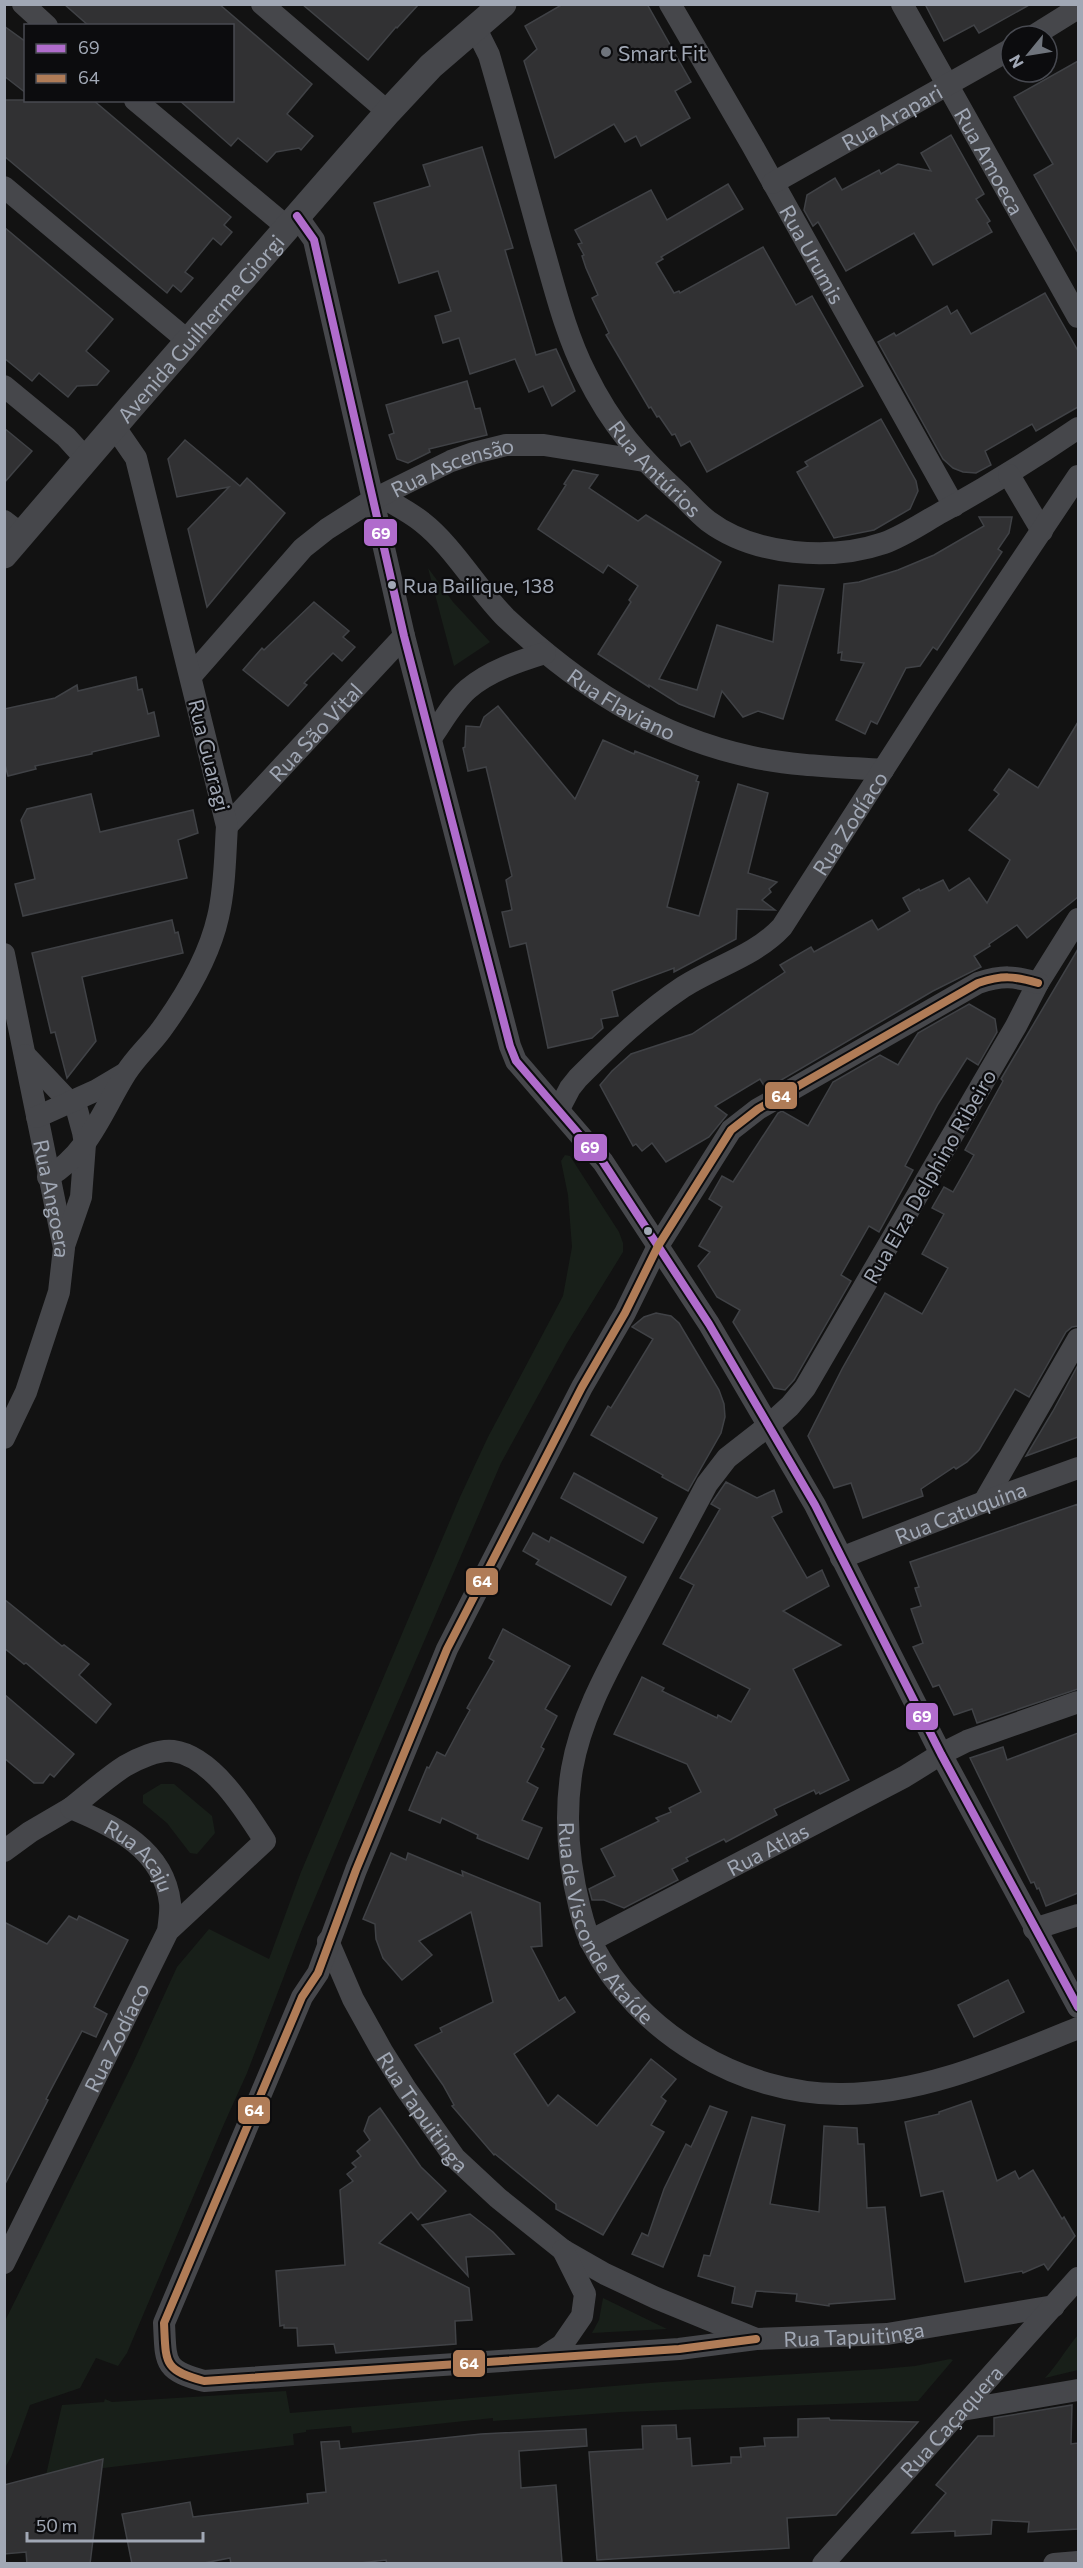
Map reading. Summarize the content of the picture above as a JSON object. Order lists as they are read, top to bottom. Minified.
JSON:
{"streets":{"street":["Rua Arapari","Rua Amoeca","Rua Urumis","Avenida Guilherme Giorgi","Rua Antúrios","Rua Ascensão","Rua Flaviano","Rua São Vital","Rua Guaragi","Rua Zodíaco","Rua Elza Delphino Ribeiro","Rua Angoera","Rua Catuquina","Rua Atlas","Rua Acaju","Rua de Visconde Ataíde","Rua Tapuitinga","Rua Caçaquera"]},"crossings":[["Rua Arapari","Rua Amoeca"],["Rua Arapari","Rua Urumis"],["Rua Urumis","Rua Antúrios"],["Avenida Guilherme Giorgi","Rua Antúrios"],["Avenida Guilherme Giorgi","Rua Guaragi"],["Rua Antúrios","Rua Ascensão"],["Rua Ascensão","Rua Flaviano"],["Rua Ascensão","Rua Guaragi"],["Rua Flaviano","Rua Zodíaco"],["Rua São Vital","Rua Guaragi"],["Rua Guaragi","Rua Angoera"],["Rua Zodíaco","Rua Acaju"],["Rua Elza Delphino Ribeiro","Rua de Visconde Ataíde"],["Rua Atlas","Rua de Visconde Ataíde"],["Rua Tapuitinga","Rua Caçaquera"]],"places":["Smart Fit","Rua Bailique, 138"],"lines":["transit line 69","transit line 64"],"legend":["69","64"],"scale_bar":"50 m","north":"bottom left"}
